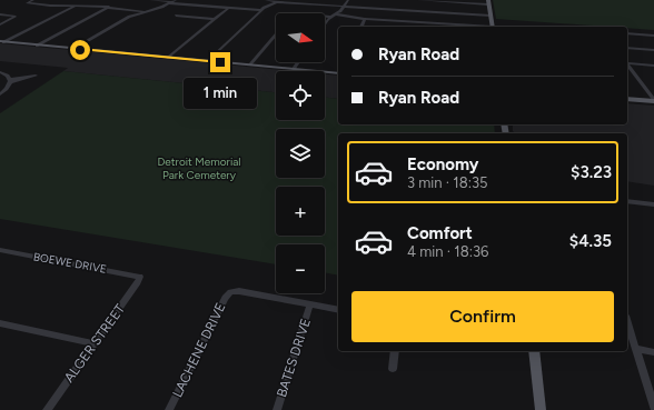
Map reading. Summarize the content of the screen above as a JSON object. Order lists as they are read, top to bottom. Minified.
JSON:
{"streets":{"street":["BOEWE DRIVE","ALGER STREET","LACHENE DRIVE","BATES DRIVE"]},"crossings":[["BOEWE DRIVE","ALGER STREET"],["LACHENE DRIVE","BATES DRIVE"]],"parks":["Detroit Memorial Park Cemetery"],"north":"right","page":{"map_buttons":["+","−"],"banner":["Ryan Road","Ryan Road"],"bubble":"1 min","list":[{"name":"Economy","note":"3 min · 18:35","value":"$3.23"},{"name":"Comfort","note":"4 min · 18:36","value":"$4.35"}],"buttons":"Confirm"}}
